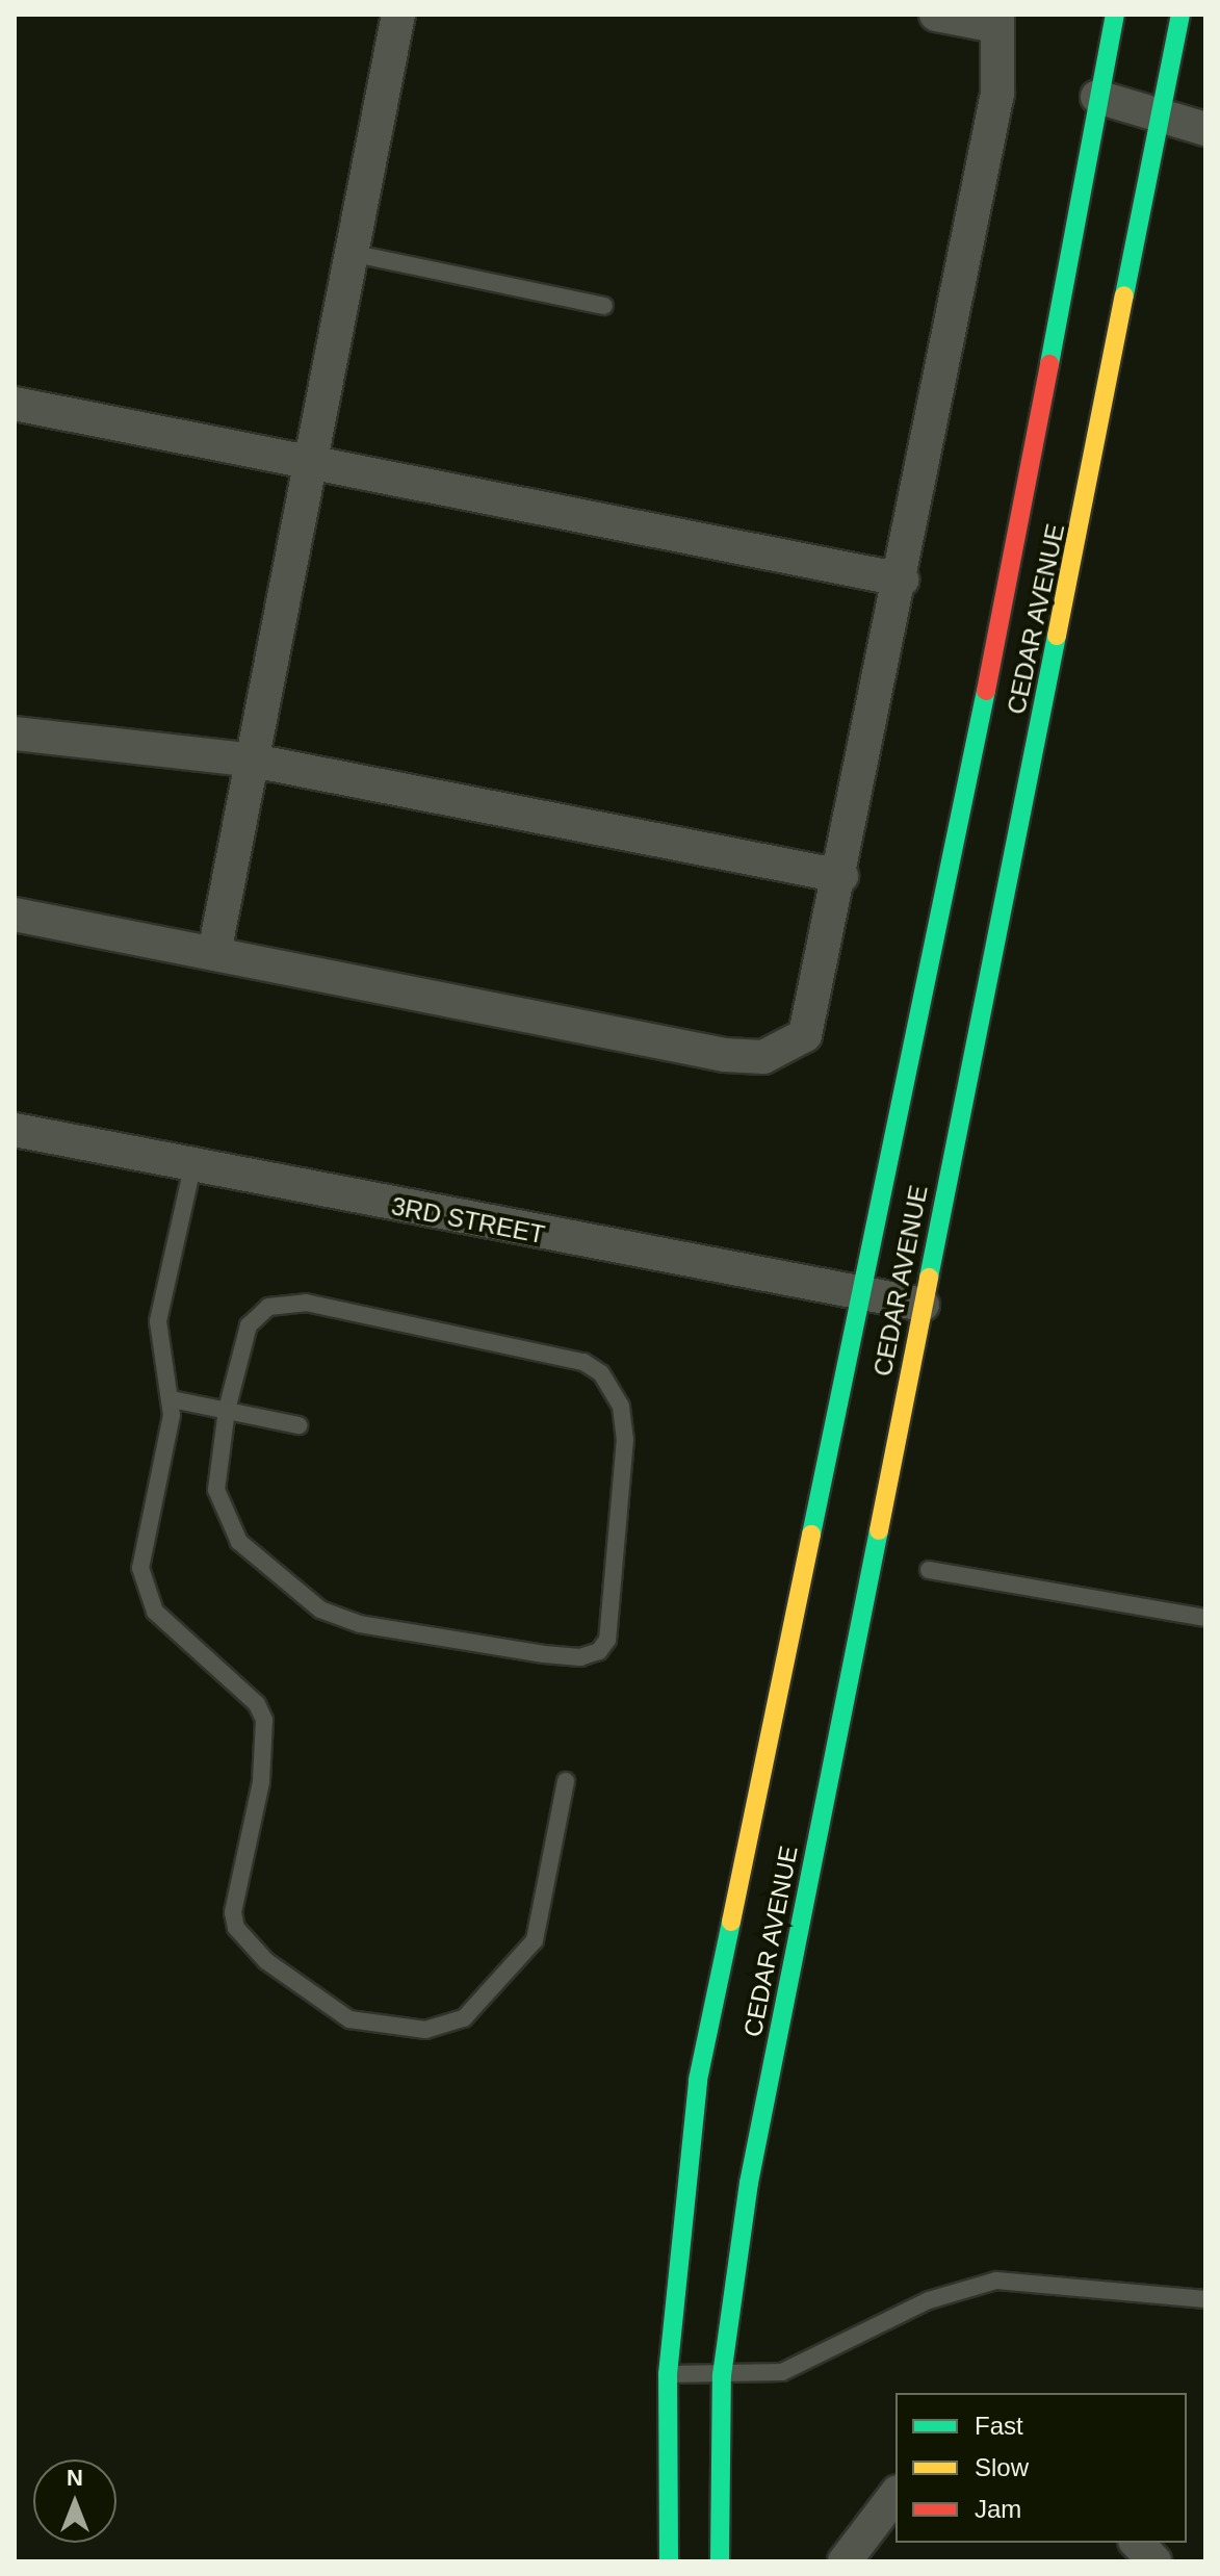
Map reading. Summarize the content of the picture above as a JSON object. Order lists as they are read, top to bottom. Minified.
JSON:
{"streets":{"main road":["CEDAR AVENUE"],"street":["3RD STREET"]},"crossings":[["CEDAR AVENUE","3RD STREET"]],"legend":["Fast","Slow","Jam"],"north":"top"}
